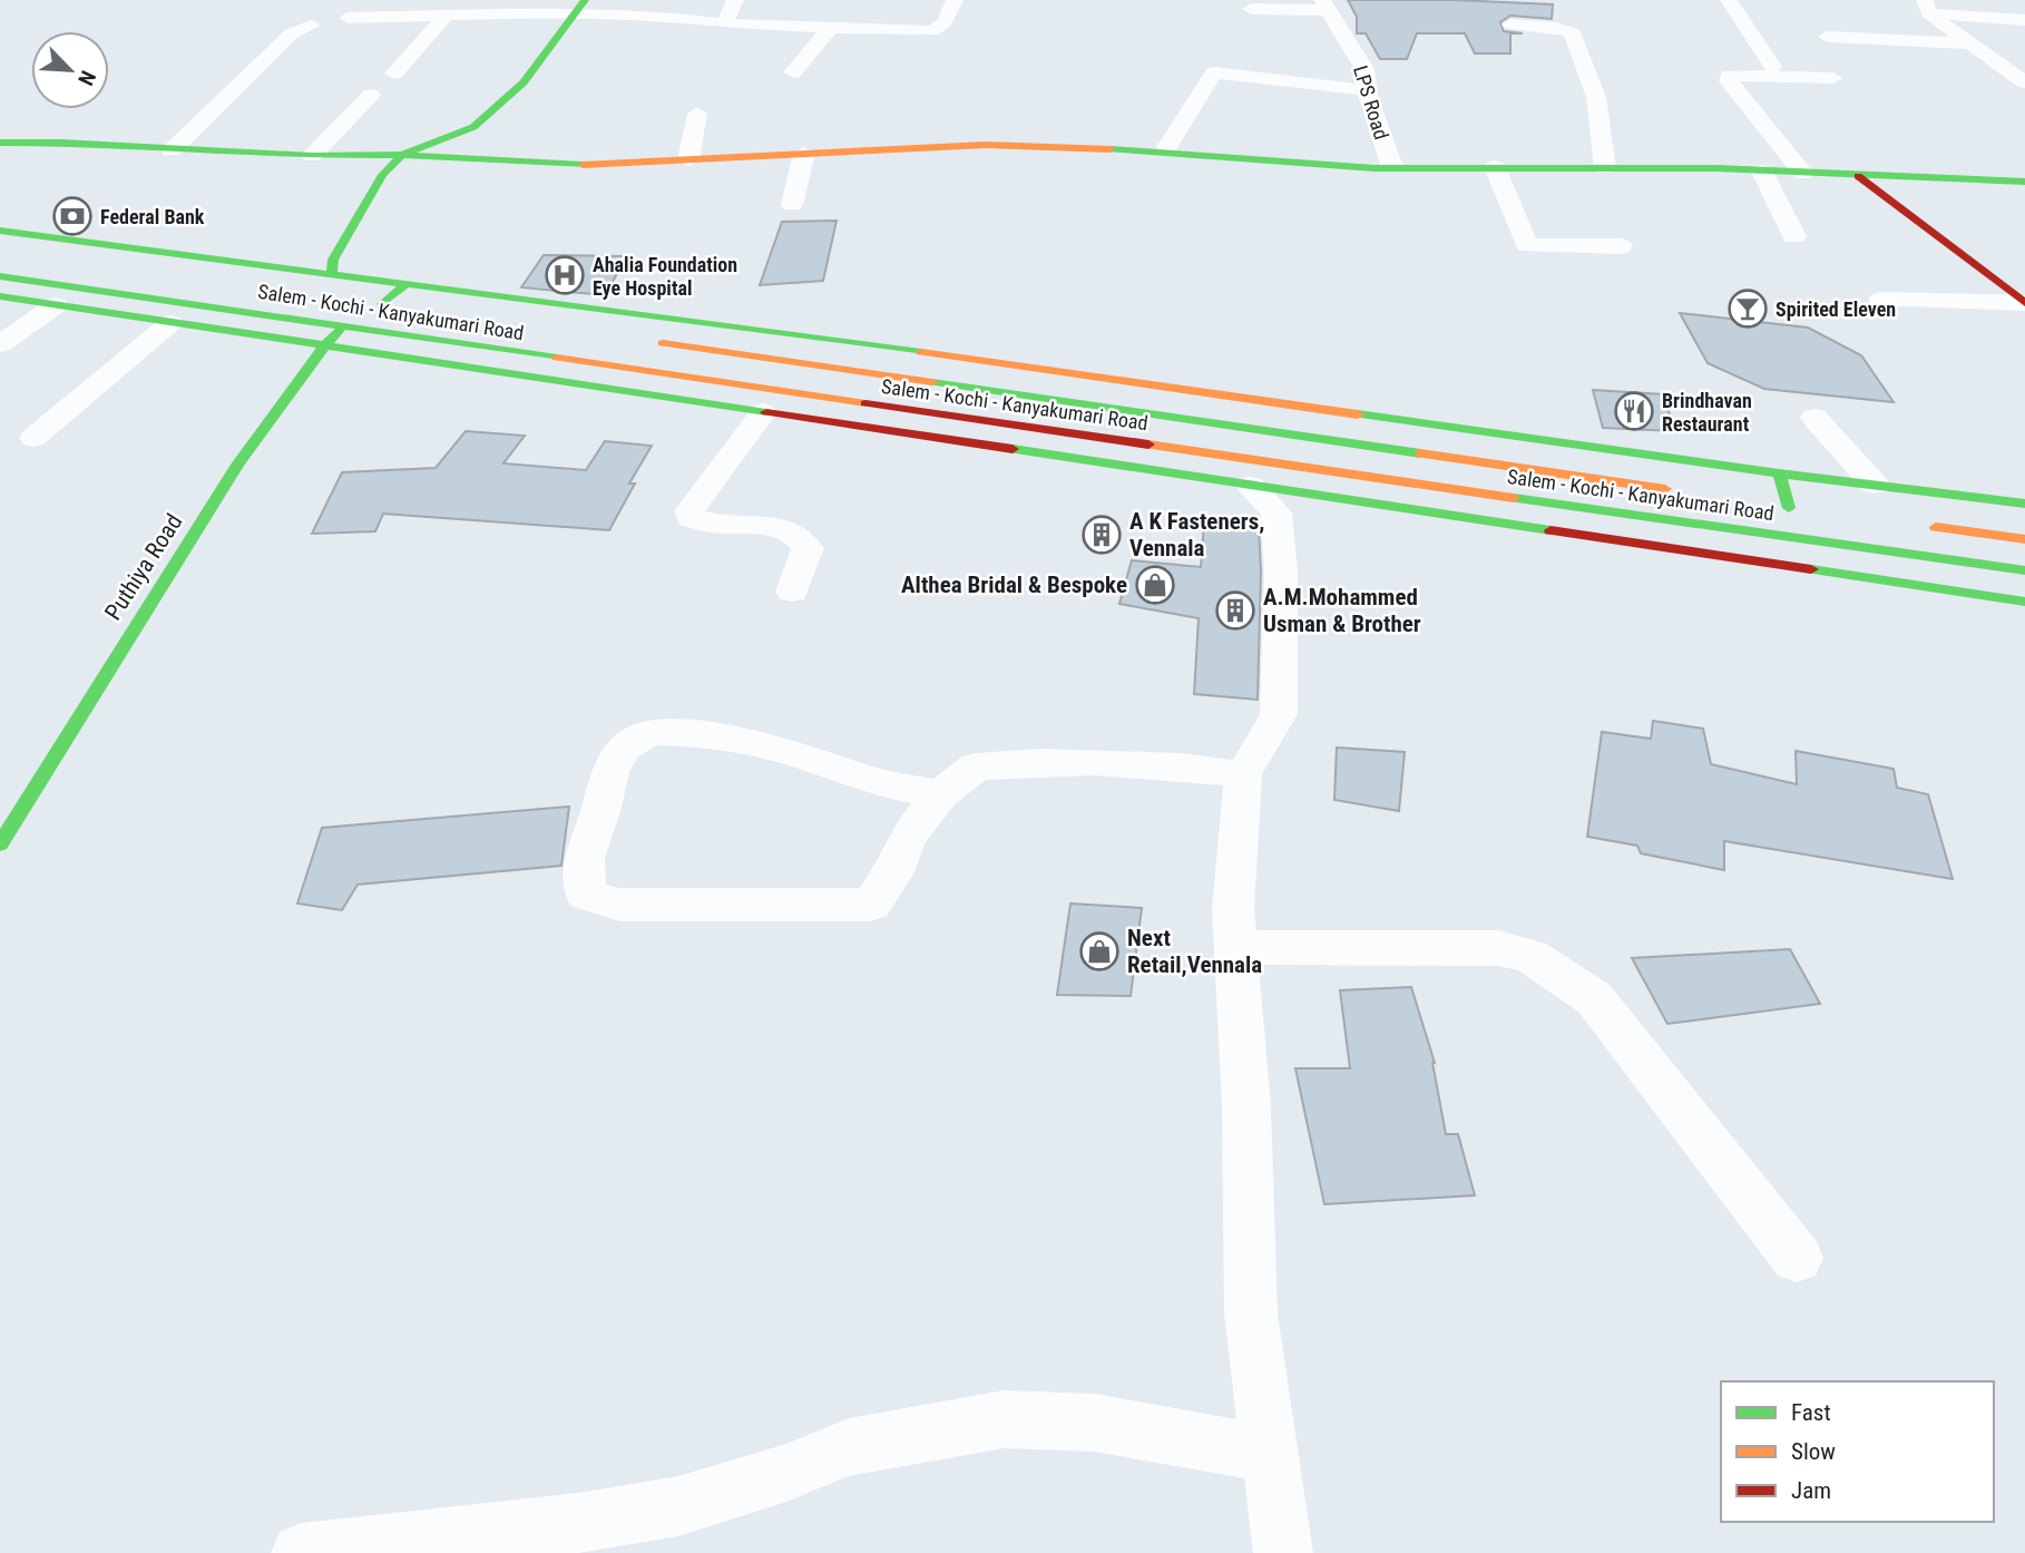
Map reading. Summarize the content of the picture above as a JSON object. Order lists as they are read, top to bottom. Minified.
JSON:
{"streets":{"main road":["Salem - Kochi - Kanyakumari Road","Puthiya Road"],"street":["LPS Road"]},"crossings":[["Salem - Kochi - Kanyakumari Road","Puthiya Road"]],"places":{"bank":["Federal Bank"],"hospital":["Ahalia Foundation Eye Hospital"],"bar":["Spirited Eleven"],"restaurant":["Brindhavan Restaurant"],"building":["A K Fasteners, Vennala","A.M.Mohammed Usman & Brother"],"shop":["Althea Bridal & Bespoke","Next Retail,Vennala"]},"legend":["Fast","Slow","Jam"],"north":"bottom right"}
